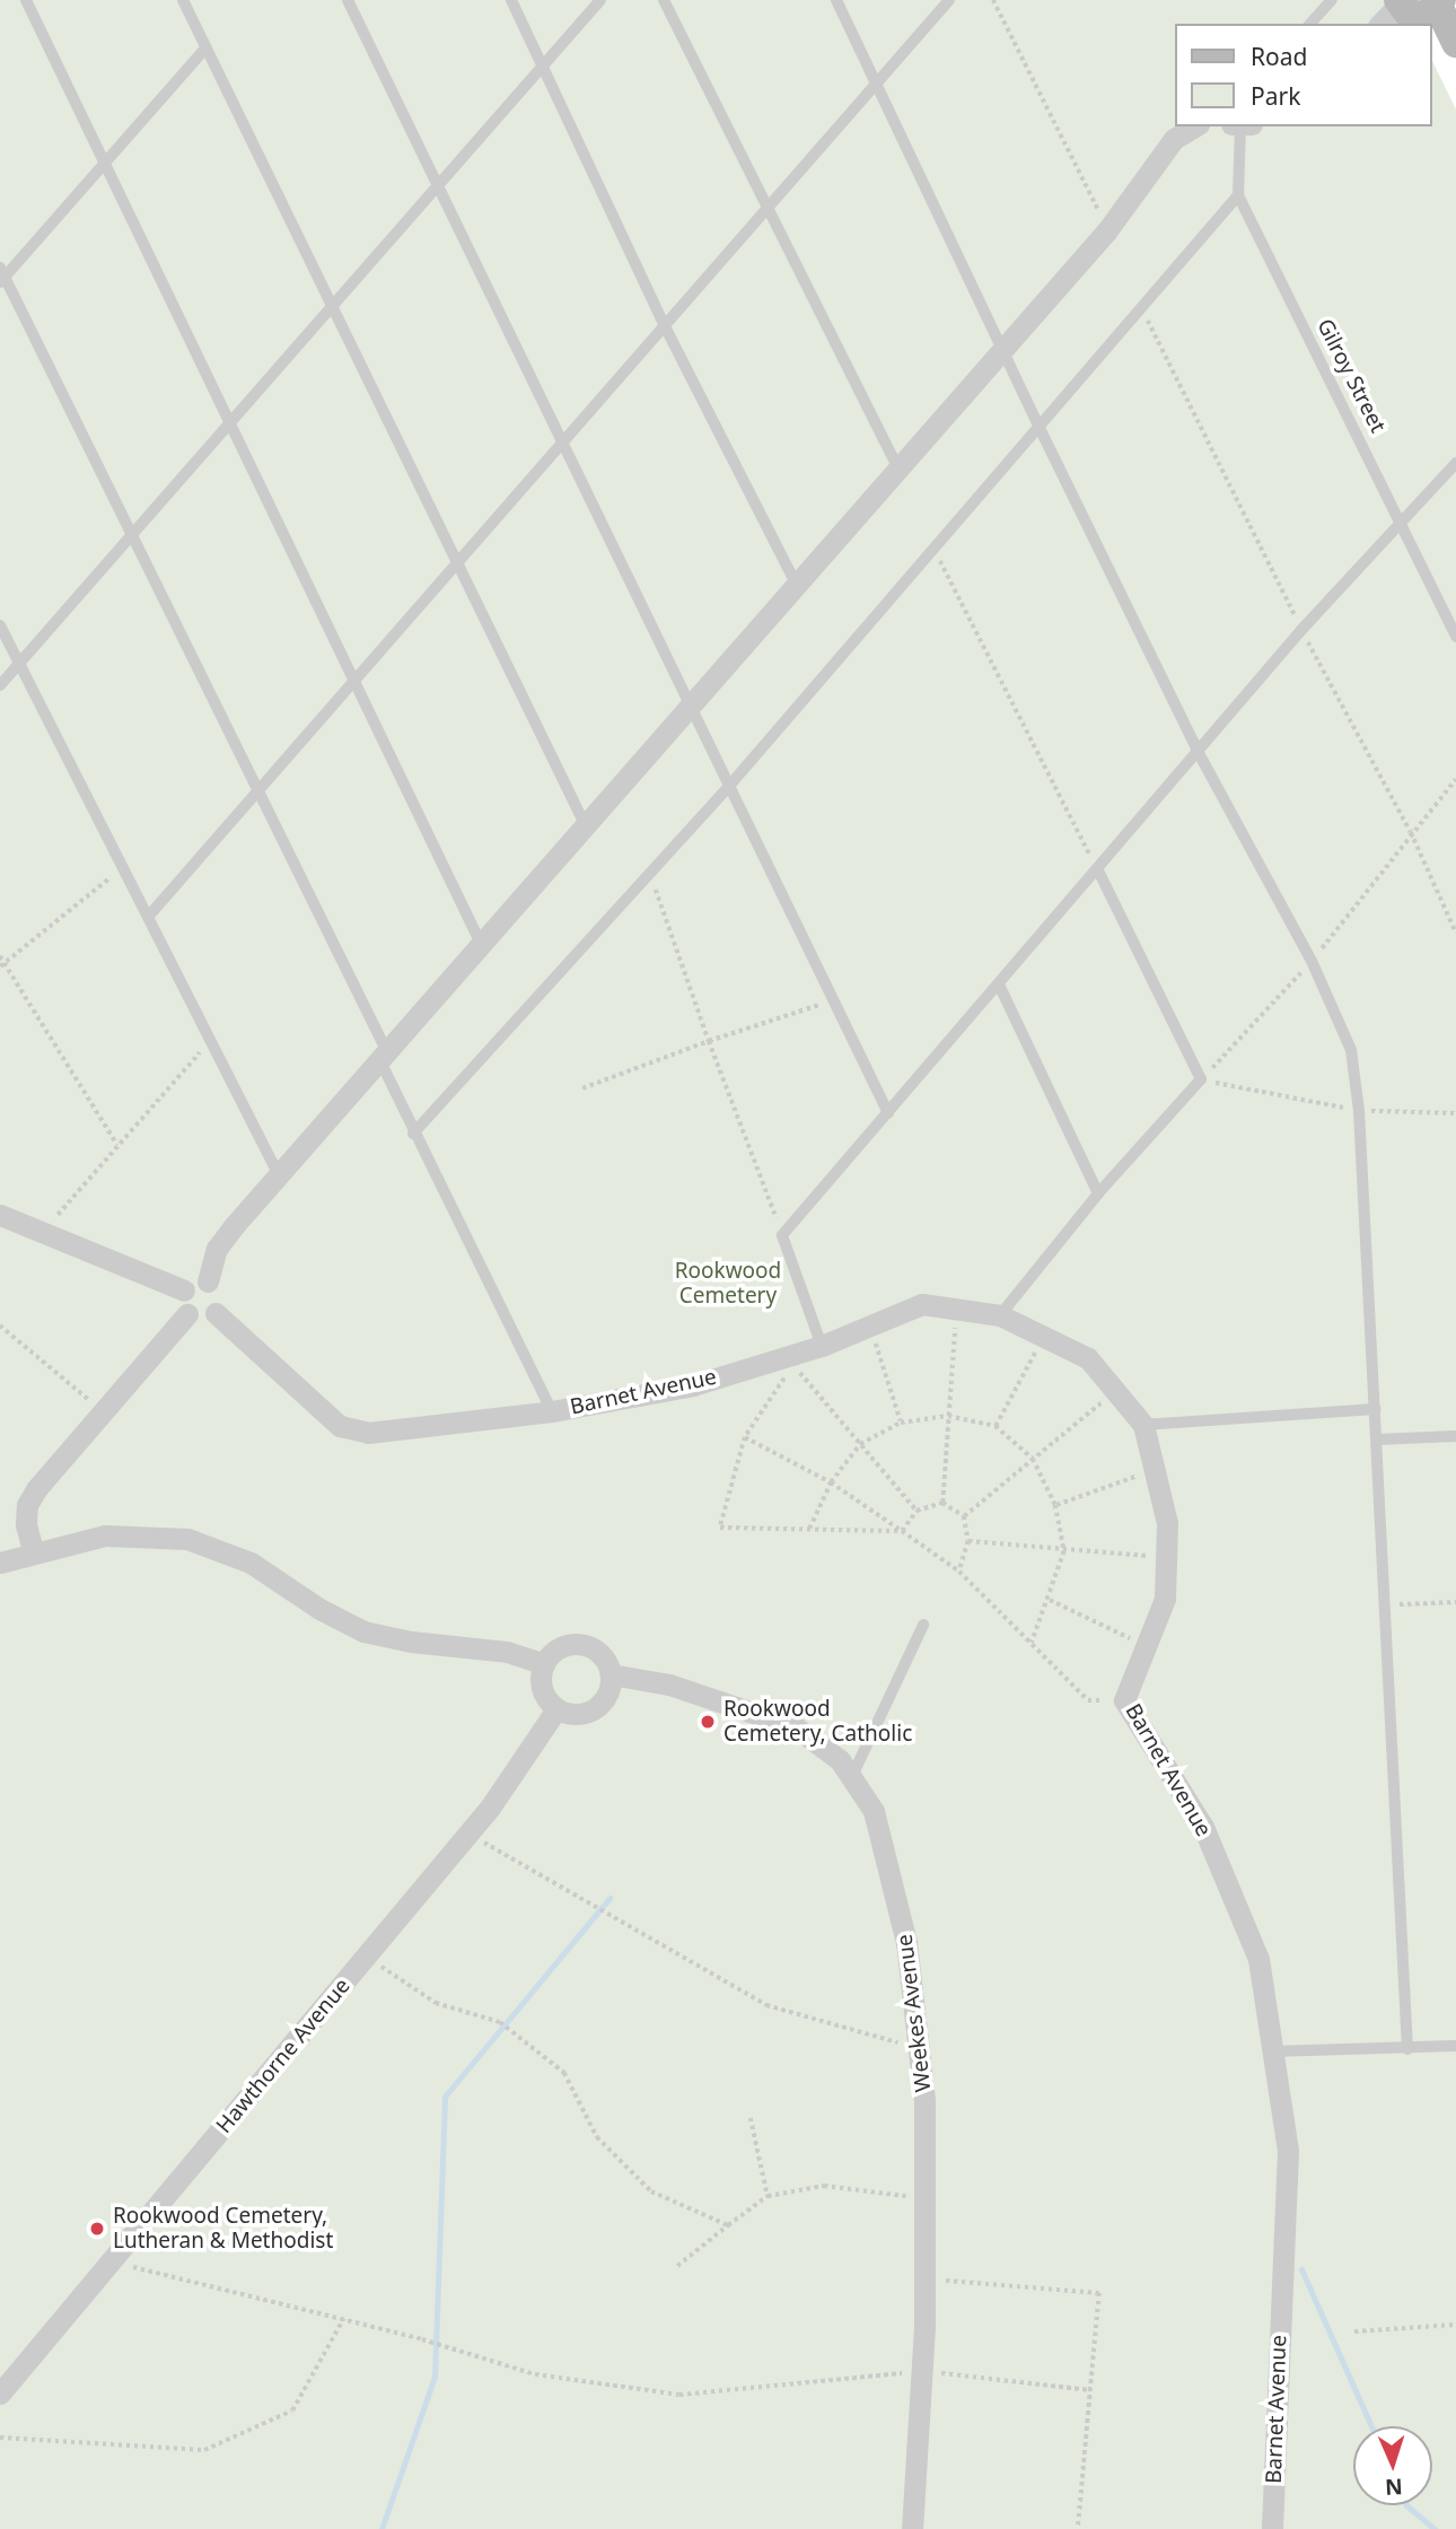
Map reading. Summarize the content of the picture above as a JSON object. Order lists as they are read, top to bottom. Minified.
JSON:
{"streets":{"street":["Barnet Avenue","Weekes Avenue","Hawthorne Avenue"],"lane":["Gilroy Street"]},"crossings":[["Weekes Avenue","Hawthorne Avenue"]],"parks":["Rookwood Cemetery"],"places":["Rookwood Cemetery, Catholic","Rookwood Cemetery, Lutheran & Methodist"],"legend":["Road","Park"],"north":"bottom"}
